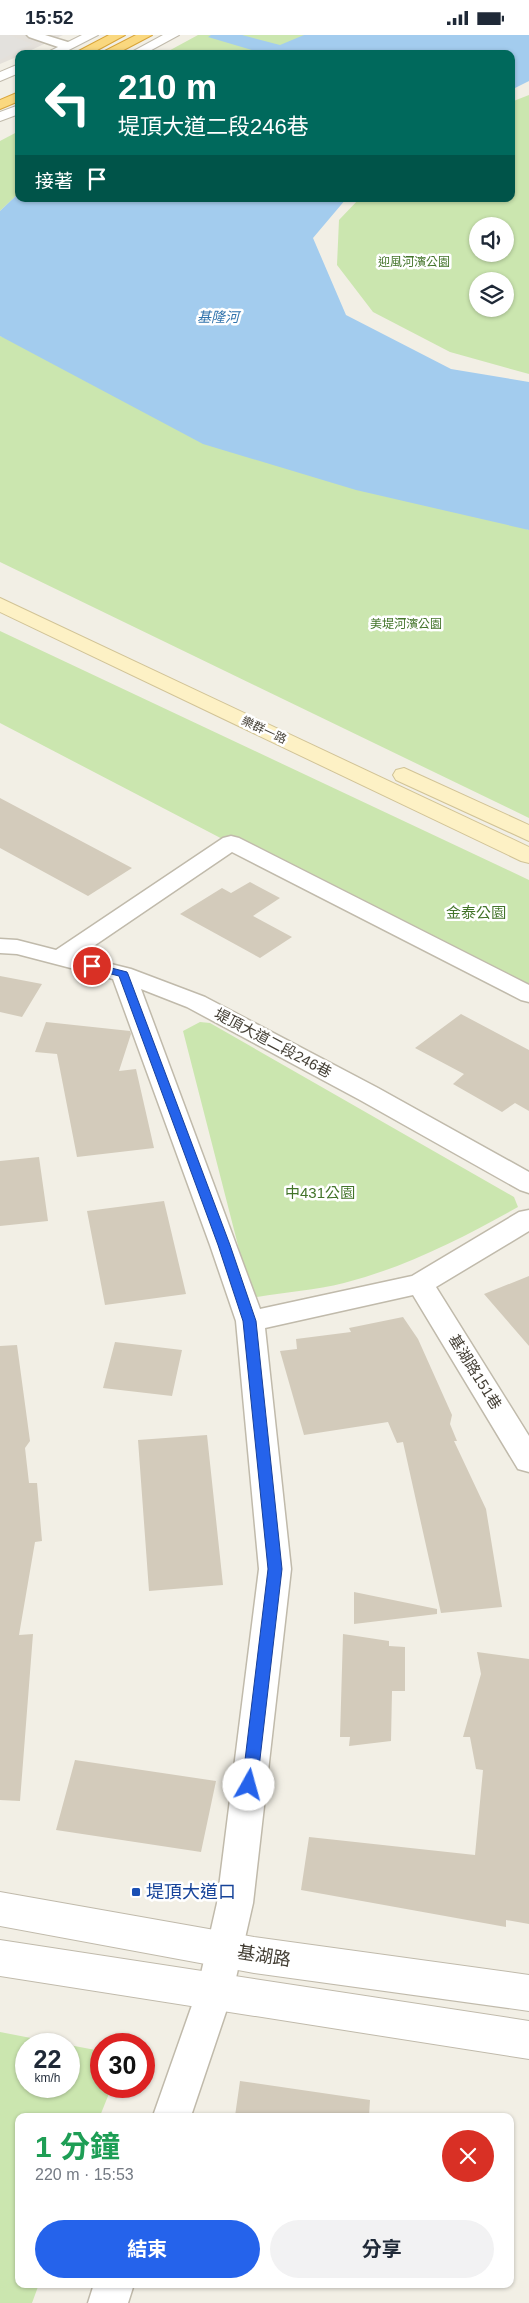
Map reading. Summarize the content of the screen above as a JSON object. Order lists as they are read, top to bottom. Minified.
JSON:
{"streets":{"main road":["樂群一路"],"street":["堤頂大道二段246巷","基湖路151巷","基湖路"]},"water":["基隆河"],"parks":["迎風河濱公園","美堤河濱公園","金泰公園","中431公園"],"places":{"transit":["堤頂大道口"]},"page":{"status":"15:52","turn":["210 m","堤頂大道二段246巷"],"then":"接著","speed":"22 km/h","limit":"30","heading":["1 分鐘","220 m · 15:53"],"buttons":["結束","分享"]}}
